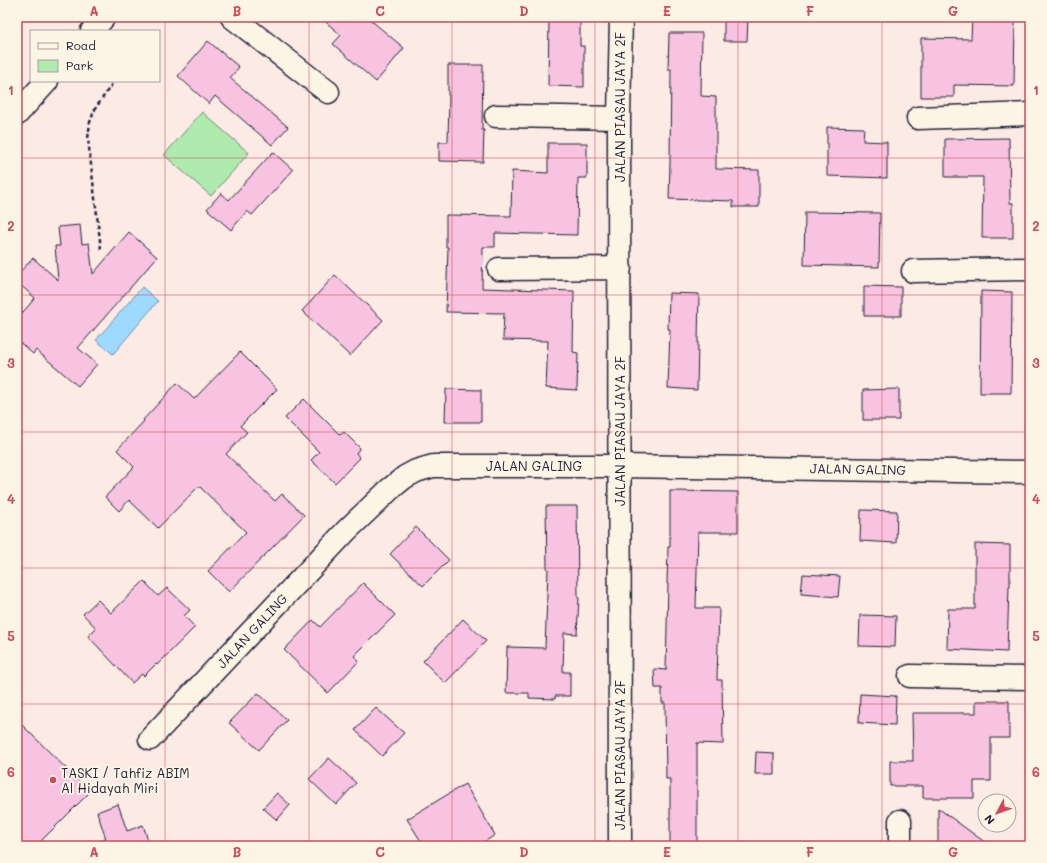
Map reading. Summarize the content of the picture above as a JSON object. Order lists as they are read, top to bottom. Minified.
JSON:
{"streets":{"street":["JALAN PIASAU JAYA 2F","JALAN GALING"]},"crossings":[["JALAN PIASAU JAYA 2F","JALAN GALING"]],"places":["TASKI / Tahfiz ABIM Al Hidayah Miri"],"legend":["Road","Park"],"north":"bottom left","grid":{"columns":["A","B","C","D","E","F","G"],"rows":["1","2","3","4","5","6"]}}
